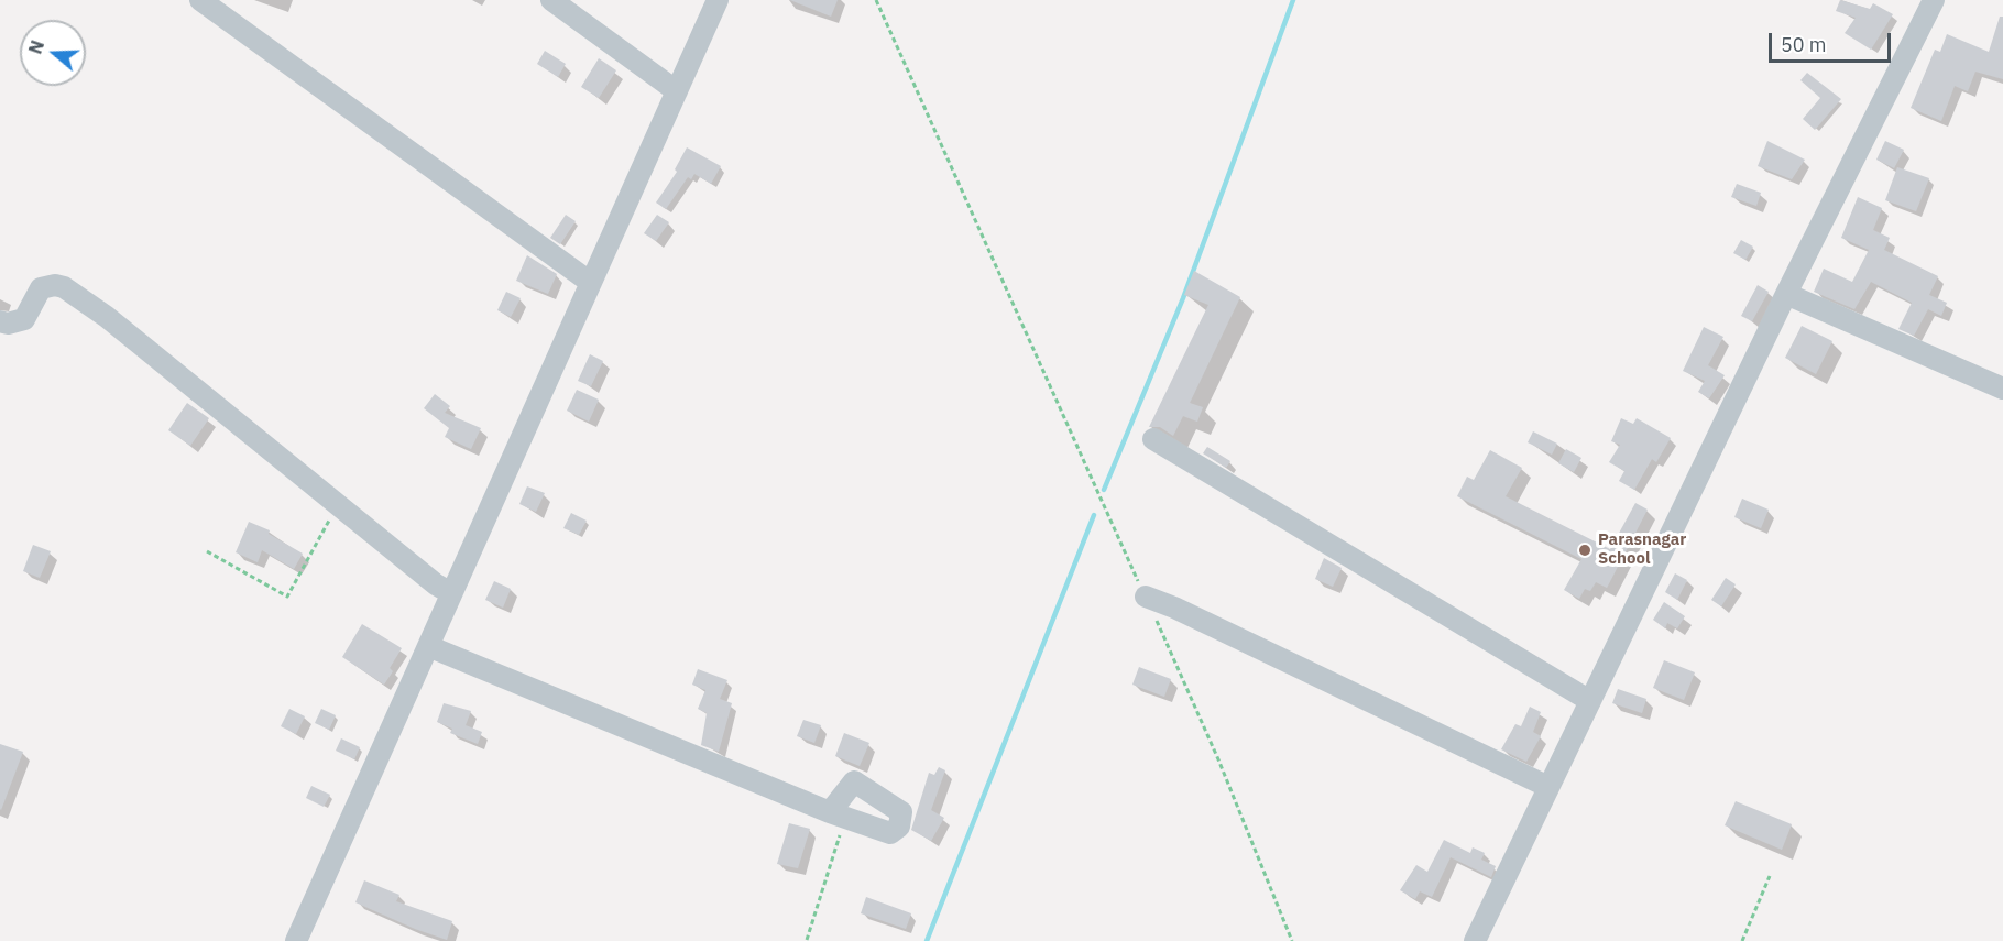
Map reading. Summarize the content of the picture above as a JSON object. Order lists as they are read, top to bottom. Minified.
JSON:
{"places":["Parasnagar School"],"scale_bar":"50 m","north":"left"}
